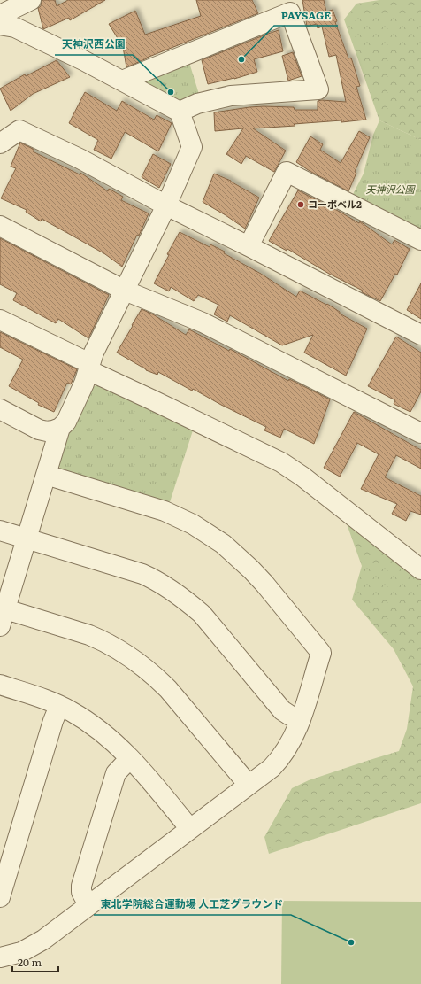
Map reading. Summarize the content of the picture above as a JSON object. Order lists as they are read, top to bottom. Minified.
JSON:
{"parks":["天神沢公園"],"places":["PAYSAGE","天神沢西公園","コーポベル2","東北学院総合運動場 人工芝グラウンド"],"scale_bar":"20 m"}
